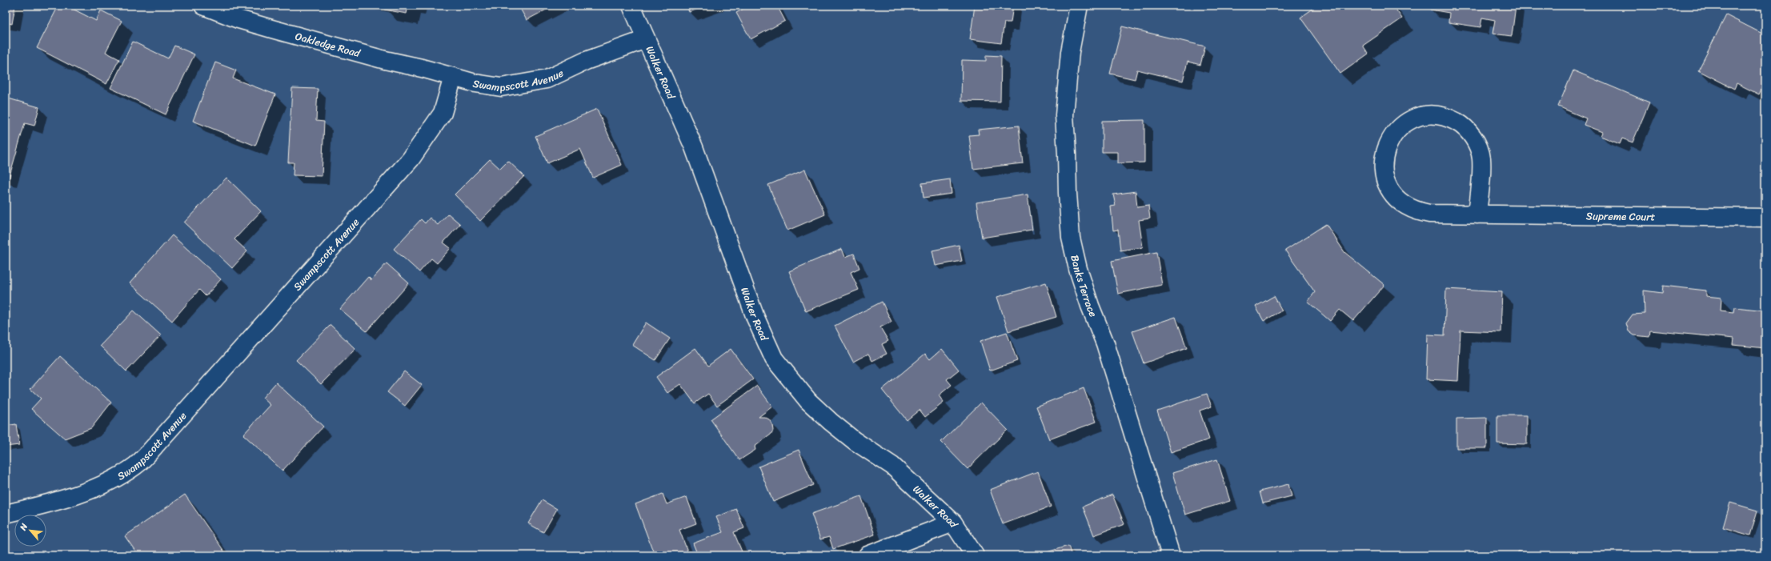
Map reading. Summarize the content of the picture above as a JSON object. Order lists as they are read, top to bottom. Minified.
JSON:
{"streets":{"street":["Oakledge Road","Walker Road","Swampscott Avenue","Supreme Court","Banks Terrace"]},"crossings":[["Oakledge Road","Swampscott Avenue"],["Walker Road","Swampscott Avenue"]],"north":"top left"}
